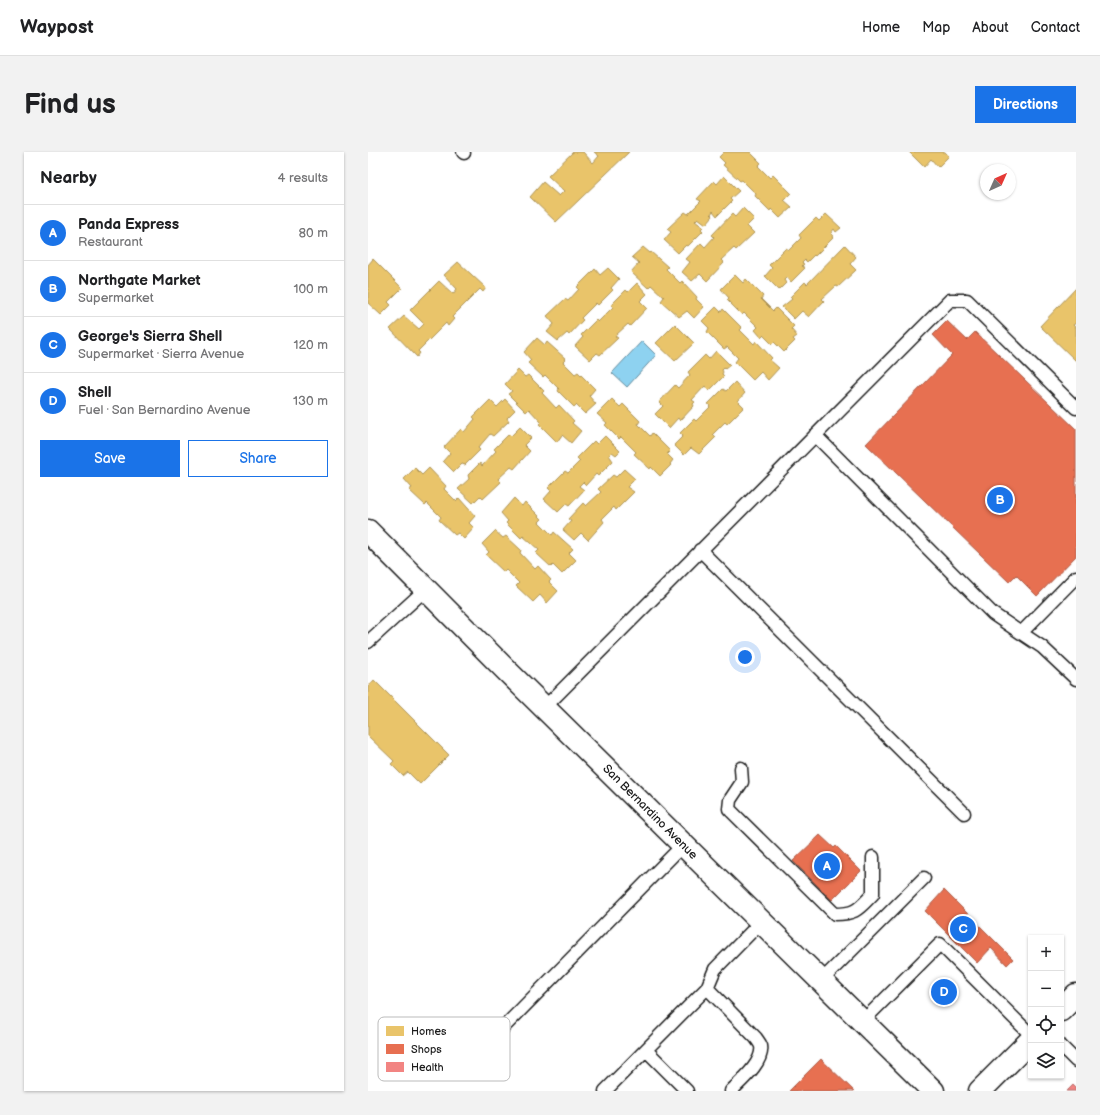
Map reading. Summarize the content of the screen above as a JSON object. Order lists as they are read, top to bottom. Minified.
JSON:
{"streets":{"main road":["San Bernardino Avenue"]},"legend":["Homes","Shops","Health"],"north":"top right","page":{"header":"Waypost","nav":["Home","Map","About","Contact"],"buttons":["Directions",["Save","Share"]],"title":"Find us","heading":["Nearby","4 results"],"list":[{"mark":"A","name":"Panda Express","note":"Restaurant","value":"80 m"},{"mark":"B","name":"Northgate Market","note":"Supermarket","value":"100 m"},{"mark":"C","name":"George's Sierra Shell","note":"Supermarket · Sierra Avenue","value":"120 m"},{"mark":"D","name":"Shell","note":"Fuel · San Bernardino Avenue","value":"130 m"}],"pins":["B","A","C","D"],"map_buttons":["+","−"]}}
